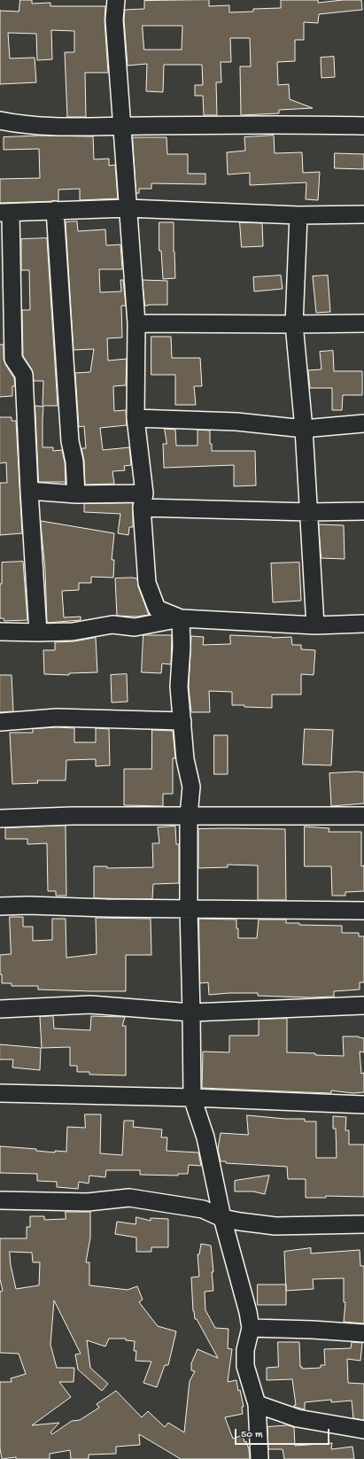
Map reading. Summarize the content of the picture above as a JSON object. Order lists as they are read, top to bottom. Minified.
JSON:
{"scale_bar":"50 m"}
